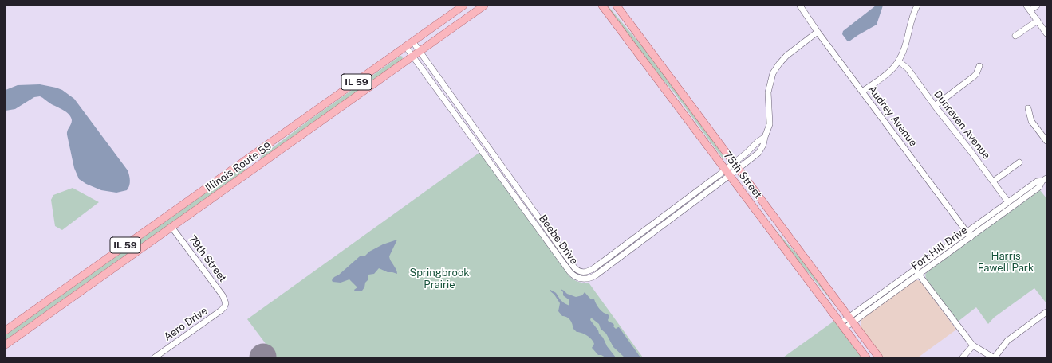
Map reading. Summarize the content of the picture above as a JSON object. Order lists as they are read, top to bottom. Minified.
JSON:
{"streets":{"main road":["IL 59","Illinois Route 59","75th Street"],"street":["Audrey Avenue","Dunraven Avenue","Beebe Drive","Fort Hill Drive","79th Street","Aero Drive"]},"crossings":[["Audrey Avenue","Beebe Drive"],["Audrey Avenue","Fort Hill Drive"],["Dunraven Avenue","Fort Hill Drive"],["Illinois Route 59","Beebe Drive"],["Illinois Route 59","79th Street"],["75th Street","Beebe Drive"],["75th Street","Fort Hill Drive"],["79th Street","Aero Drive"]],"parks":["Harris Fawell Park","Springbrook Prairie"]}
